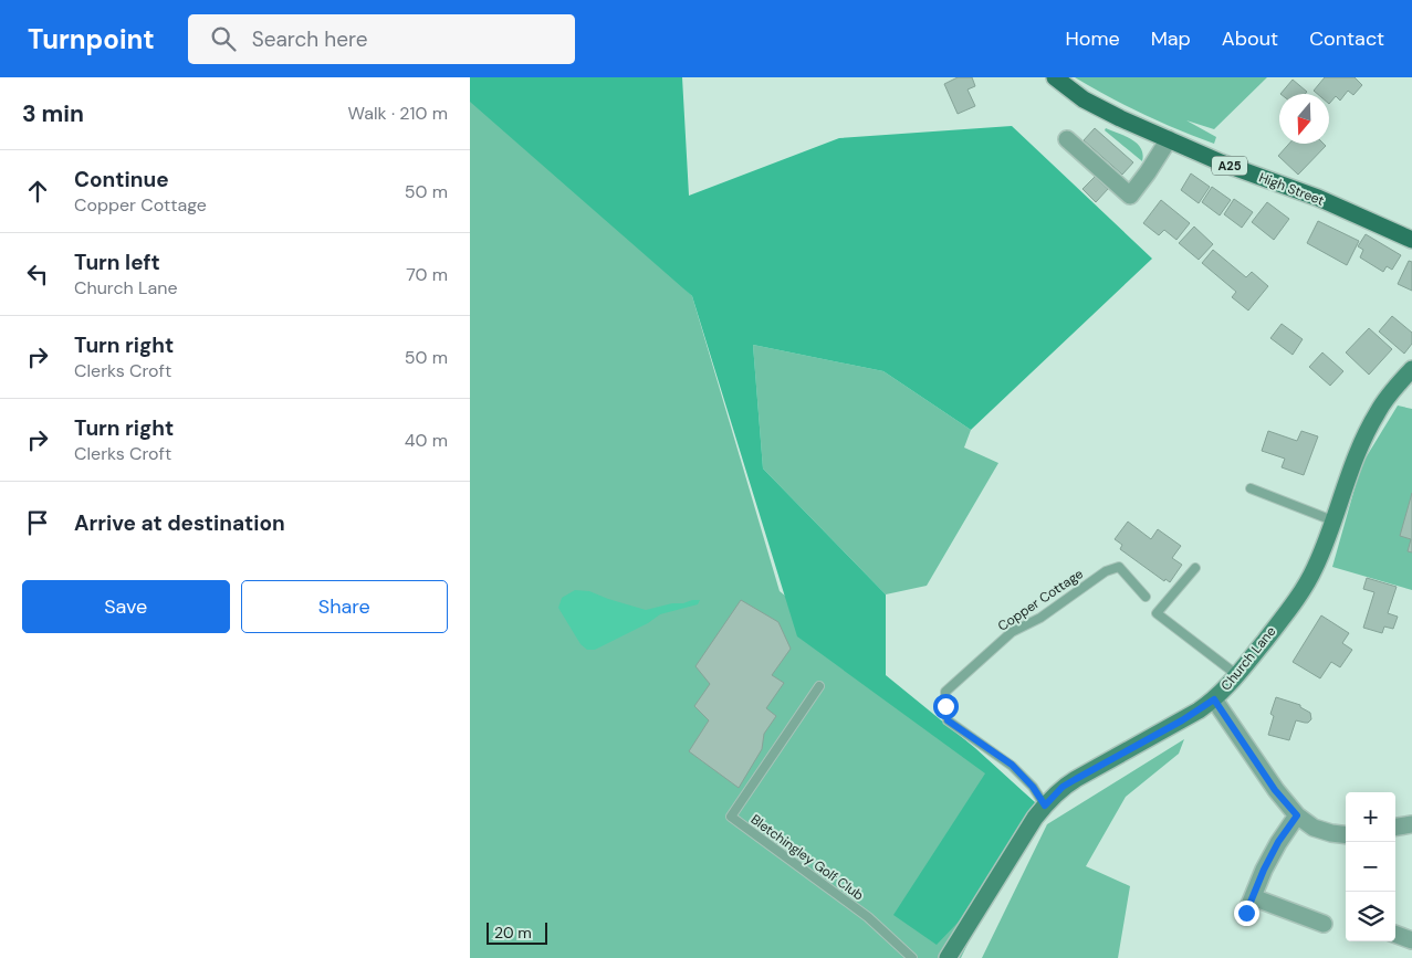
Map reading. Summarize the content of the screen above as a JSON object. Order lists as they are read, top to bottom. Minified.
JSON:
{"streets":{"main road":["A25","High Street"],"street":["Church Lane"],"lane":["Copper Cottage","Bletchingley Golf Club"]},"crossings":[["Copper Cottage","Church Lane"]],"scale_bar":"20 m","north":"bottom","page":{"header":"Turnpoint","search":"Search here","nav":["Home","Map","About","Contact"],"heading":["3 min","Walk · 210 m"],"list":[["Continue","Copper Cottage","50 m"],["Turn left","Church Lane","70 m"],["Turn right","Clerks Croft","50 m"],["Turn right","Clerks Croft","40 m"],"Arrive at destination"],"buttons":["Save","Share"],"map_buttons":["+","−"],"scale":"20 m"}}
